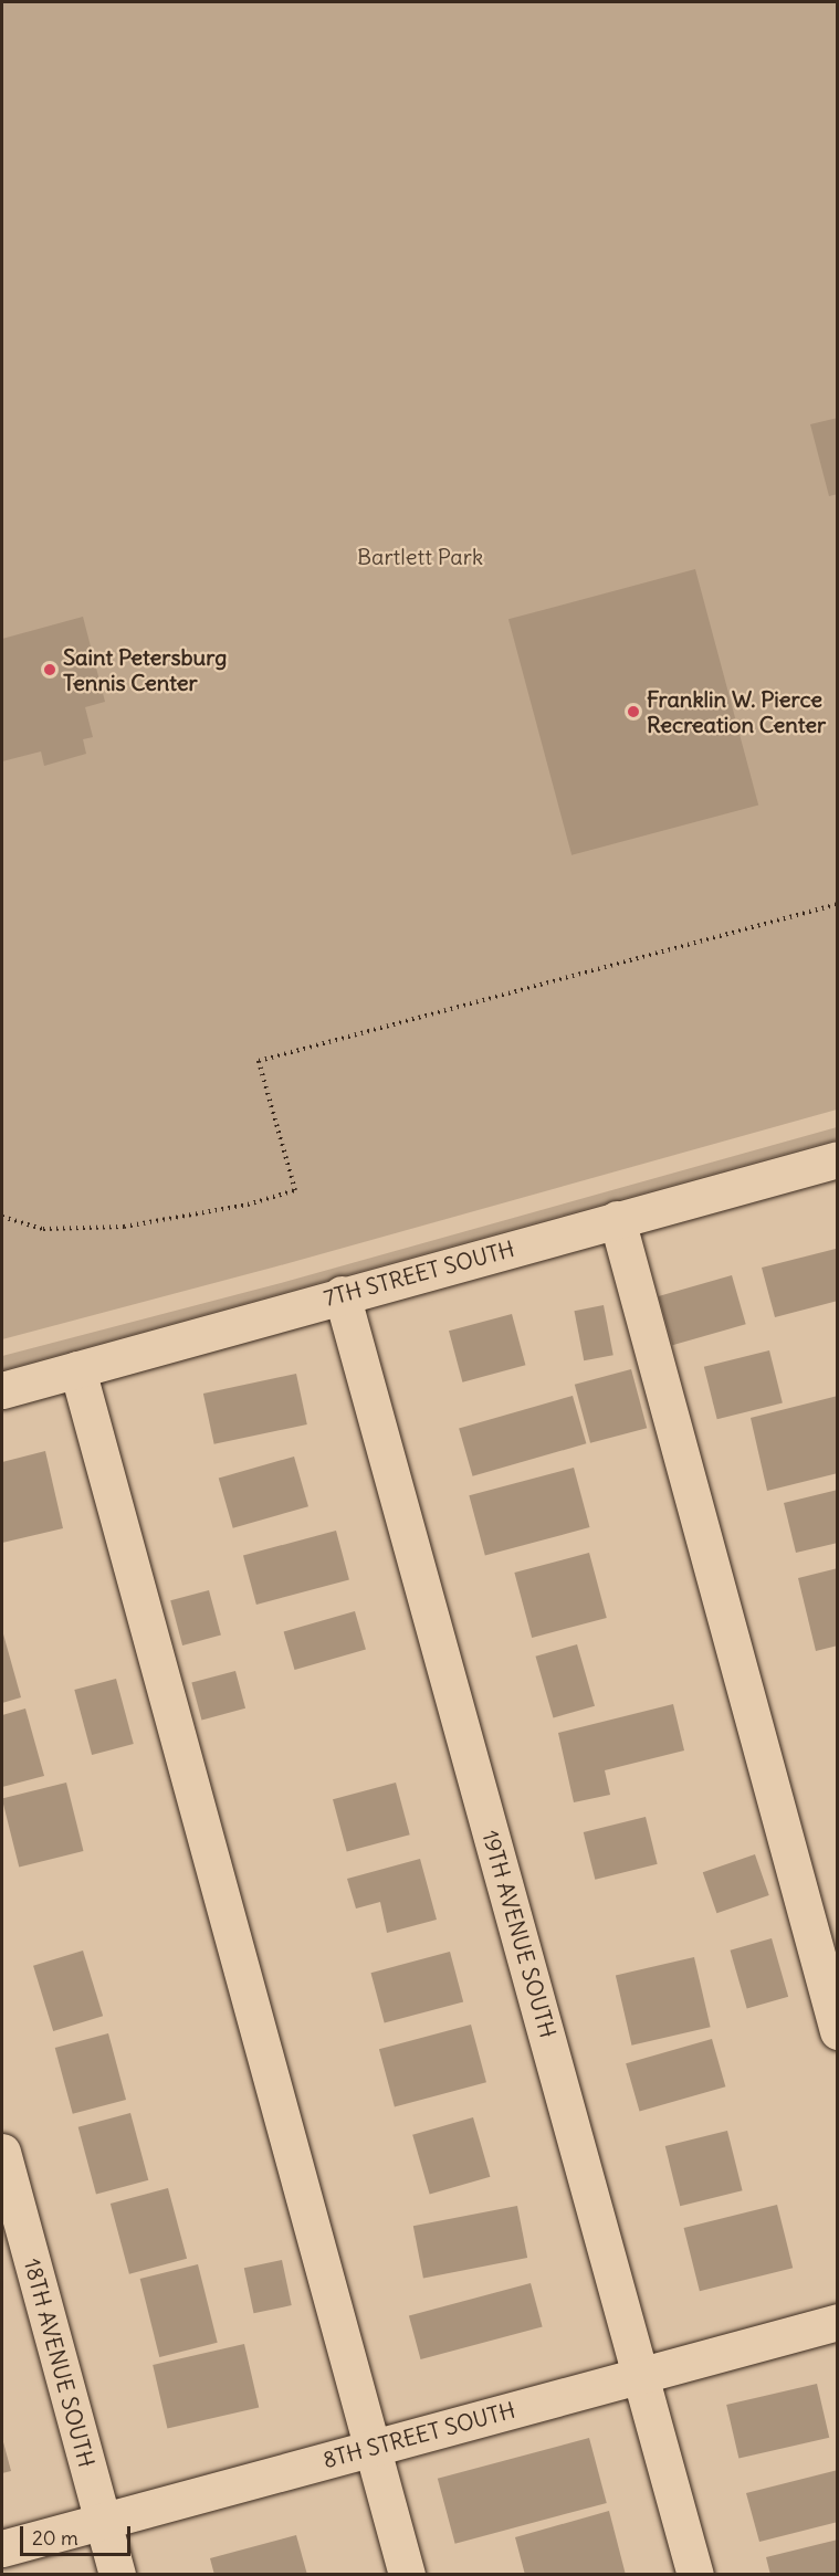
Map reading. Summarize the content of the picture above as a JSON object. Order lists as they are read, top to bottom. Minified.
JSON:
{"streets":{"street":["7TH STREET SOUTH","19TH AVENUE SOUTH","18TH AVENUE SOUTH","8TH STREET SOUTH"]},"crossings":[["7TH STREET SOUTH","19TH AVENUE SOUTH"],["19TH AVENUE SOUTH","8TH STREET SOUTH"],["18TH AVENUE SOUTH","8TH STREET SOUTH"]],"parks":["Bartlett Park"],"places":["Saint Petersburg Tennis Center","Franklin W. Pierce Recreation Center"],"scale_bar":"20 m"}
